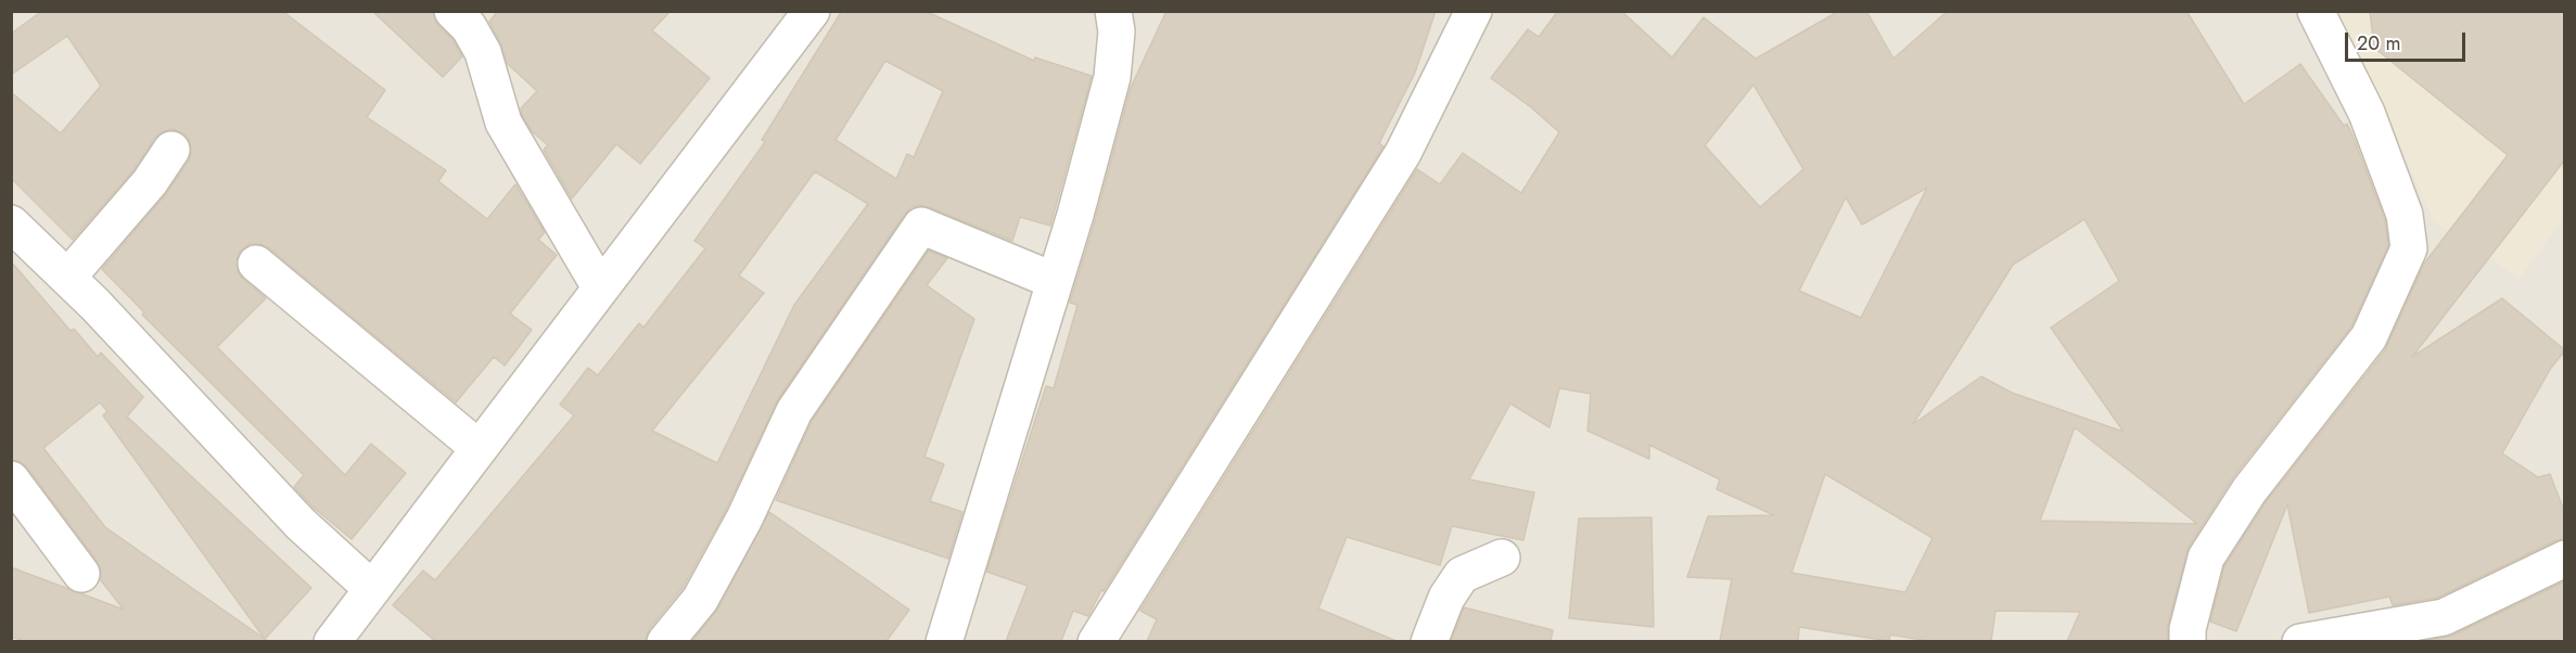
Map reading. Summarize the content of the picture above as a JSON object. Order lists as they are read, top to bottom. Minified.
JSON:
{"scale_bar":"20 m"}
